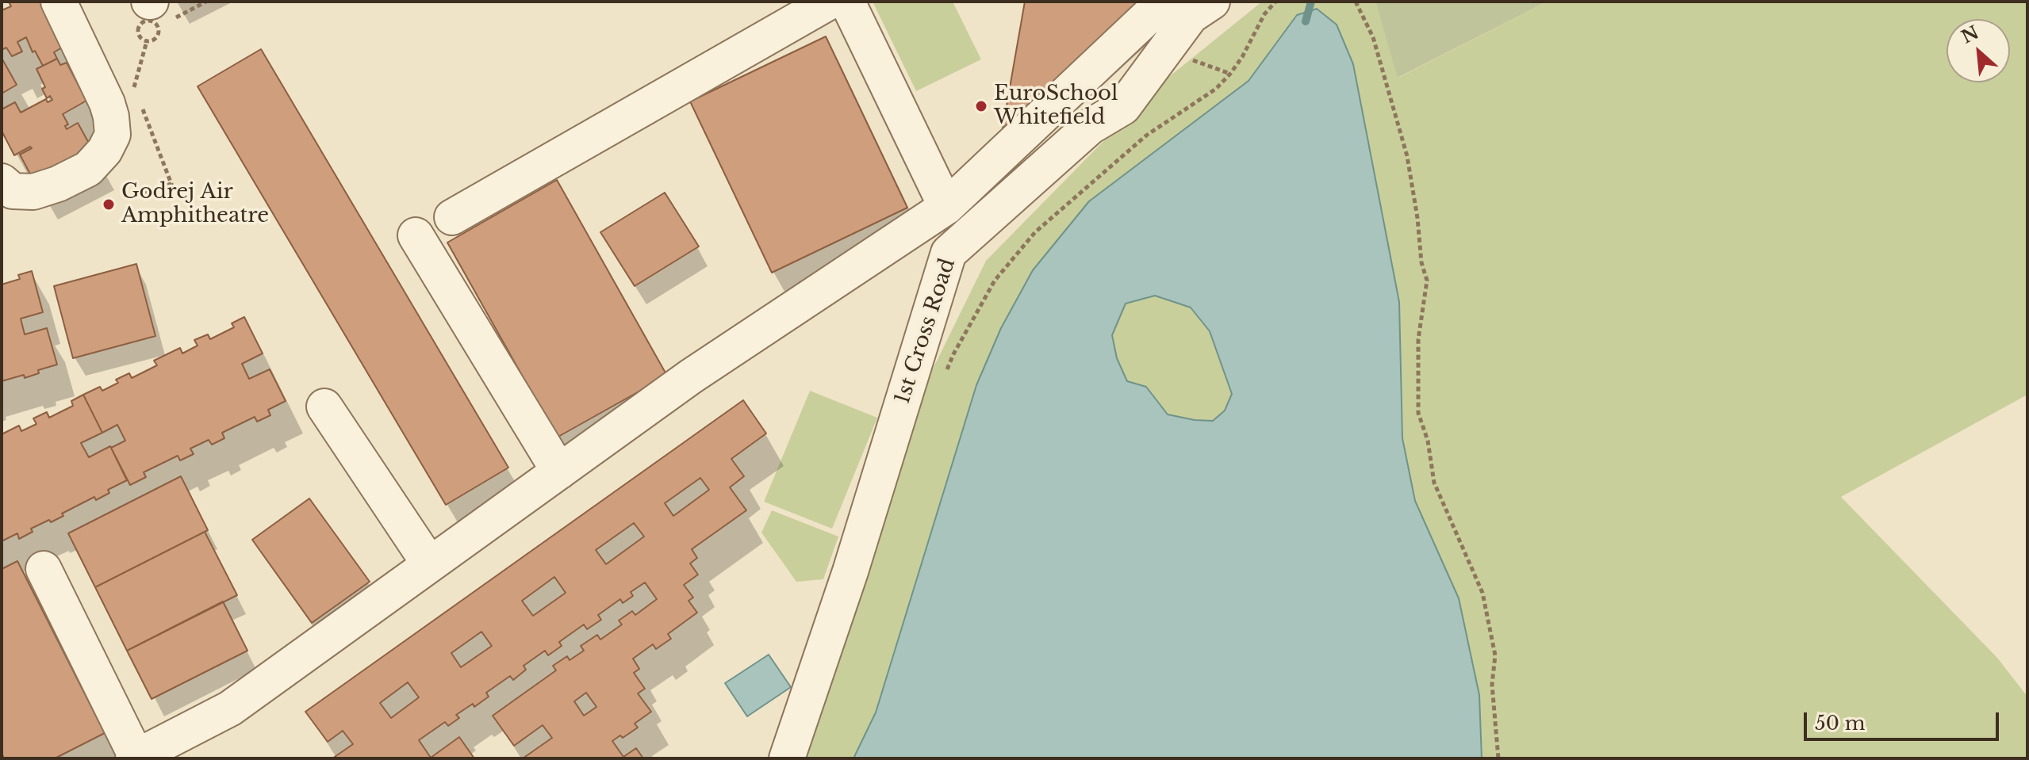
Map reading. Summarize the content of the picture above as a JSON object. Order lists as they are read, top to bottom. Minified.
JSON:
{"streets":{"street":["1st Cross Road"]},"places":["EuroSchool Whitefield","Godrej Air Amphitheatre"],"scale_bar":"50 m","north":"top left"}
